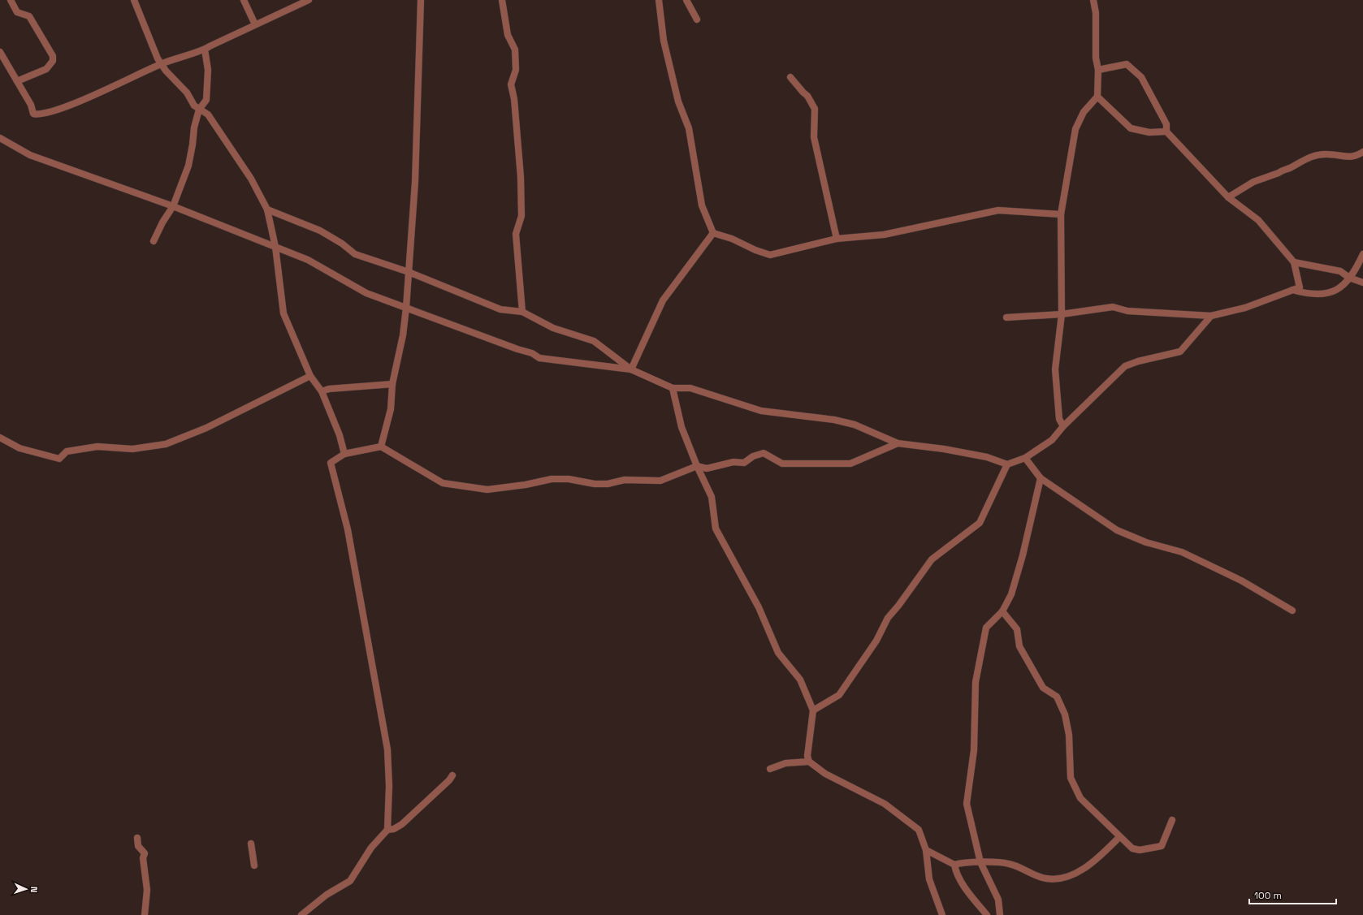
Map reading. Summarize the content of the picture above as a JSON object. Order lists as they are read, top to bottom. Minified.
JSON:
{"scale_bar":"100 m","north":"right"}
